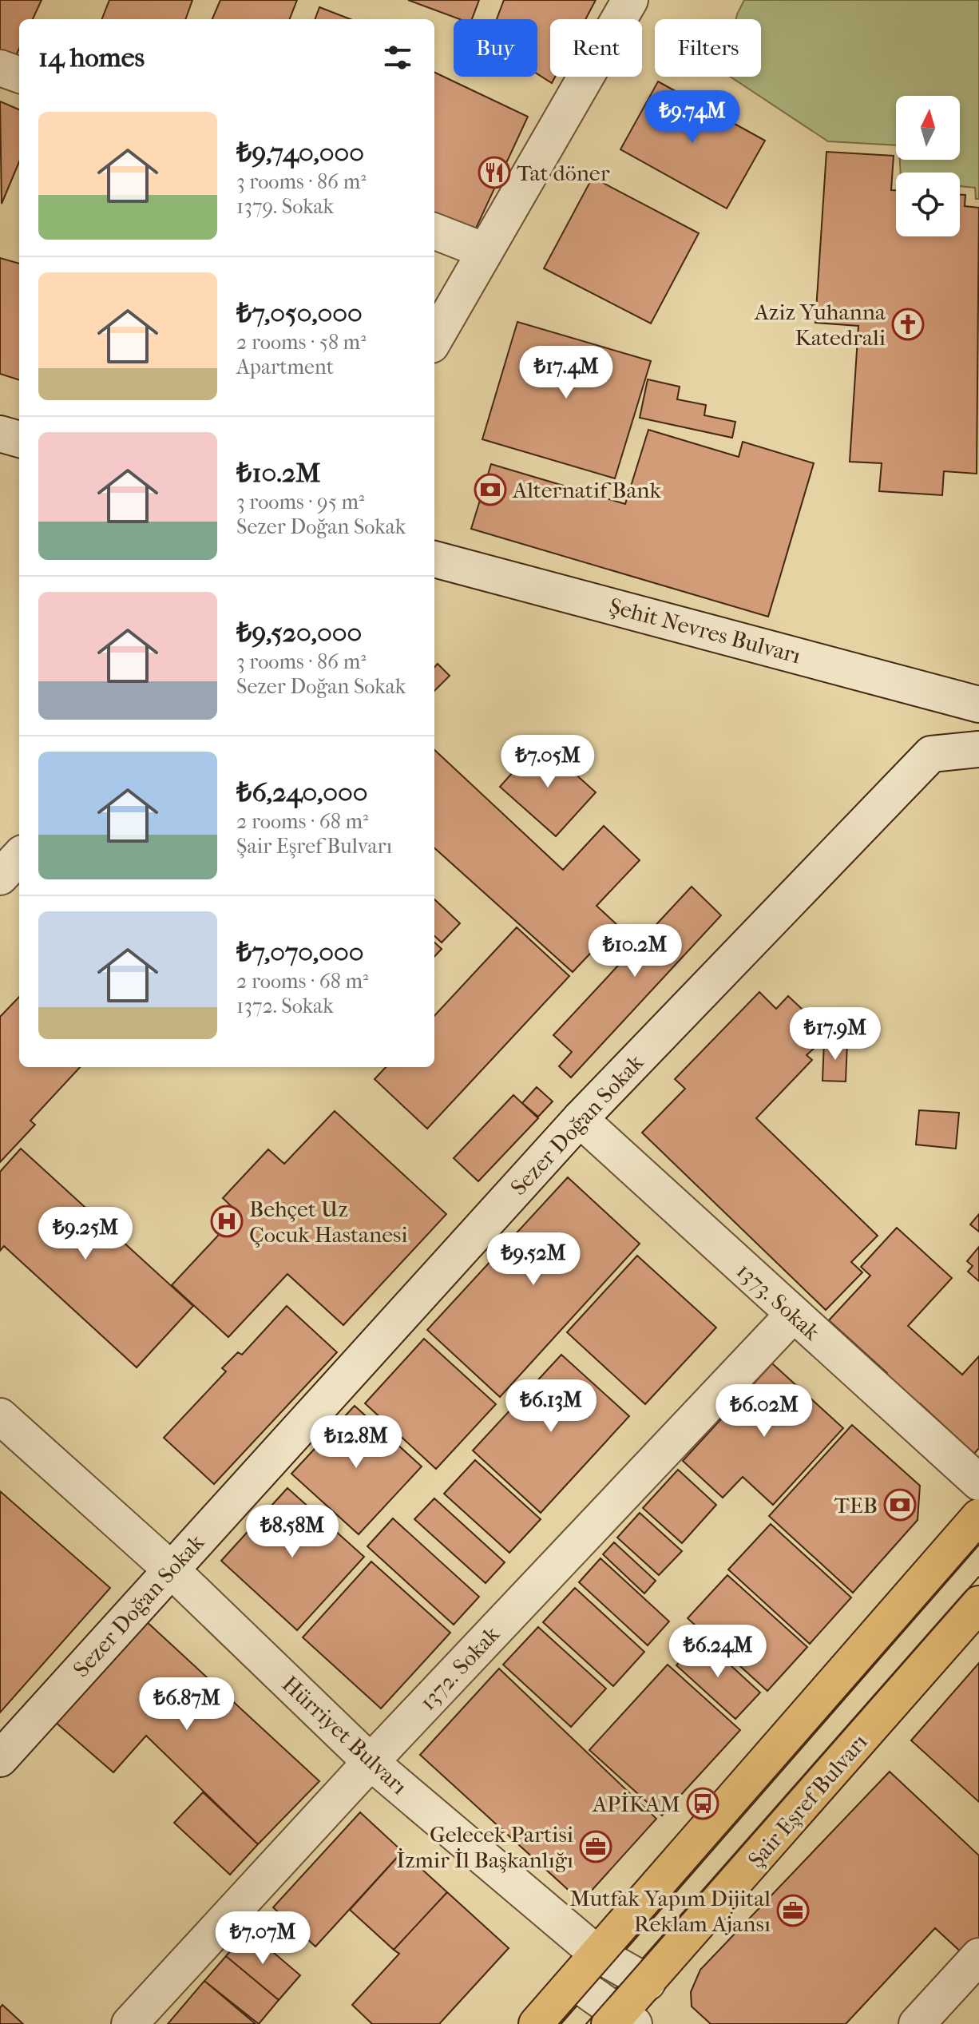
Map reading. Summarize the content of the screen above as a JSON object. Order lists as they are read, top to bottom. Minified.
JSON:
{"streets":{"main road":["Şair Eşref Bulvarı"],"street":["Şehit Nevres Bulvarı","Sezer Doğan Sokak","1373. Sokak","1372. Sokak","Hürriyet Bulvarı"]},"crossings":[["Sezer Doğan Sokak","1373. Sokak"],["Sezer Doğan Sokak","Hürriyet Bulvarı"],["1373. Sokak","1372. Sokak"],["1372. Sokak","Hürriyet Bulvarı"],["Hürriyet Bulvarı","Şair Eşref Bulvarı"]],"places":{"restaurant":["Tat döner"],"church":["Aziz Yuhanna Katedrali"],"bank":["Alternatif Bank","TEB"],"hospital":["Behçet Uz Çocuk Hastanesi"],"bus stop":["APİKAM"],"office":["Gelecek Partisi İzmir İl Başkanlığı","Mutfak Yapım Dijital Reklam Ajansı"]},"north":"top","page":{"chip":["Buy","Rent","Filters"],"heading":"14 homes","price":["₺9.74M","₺17.4M","₺7.05M","₺10.2M","₺17.9M","₺9.25M","₺9.52M","₺6.13M","₺6.02M","₺12.8M","₺8.58M","₺6.24M","₺6.87M","₺7.07M"],"list":[{"name":"₺9,740,000","note":"3 rooms · 86 m² · 1379. Sokak"},{"name":"₺7,050,000","note":"2 rooms · 58 m² · Apartment"},{"name":"₺10.2M","note":"3 rooms · 95 m² · Sezer Doğan Sokak"},{"name":"₺9,520,000","note":"3 rooms · 86 m² · Sezer Doğan Sokak"},{"name":"₺6,240,000","note":"2 rooms · 68 m² · Şair Eşref Bulvarı"},{"name":"₺7,070,000","note":"2 rooms · 68 m² · 1372. Sokak"}]}}
